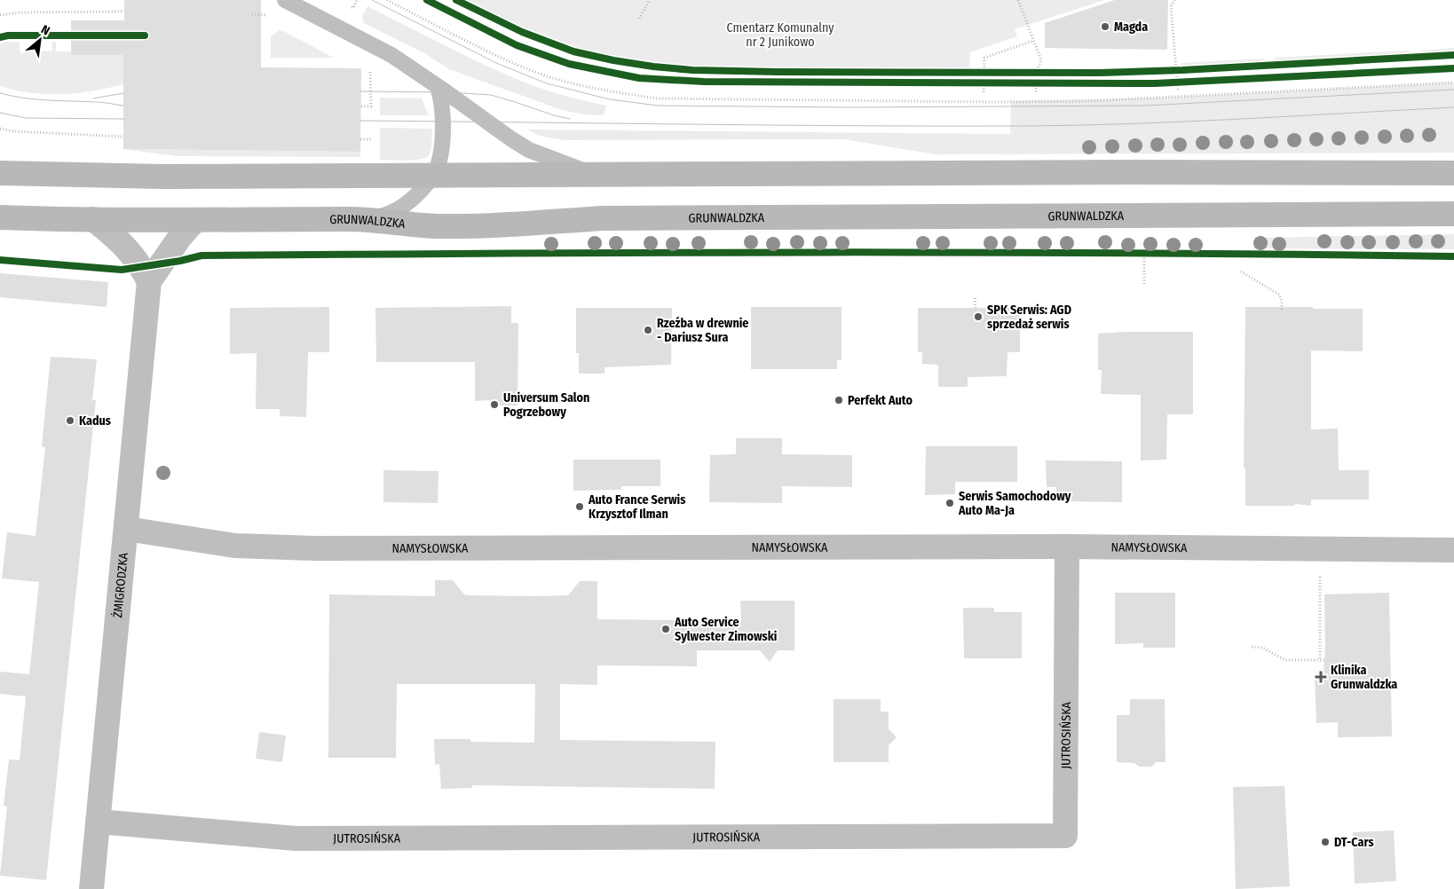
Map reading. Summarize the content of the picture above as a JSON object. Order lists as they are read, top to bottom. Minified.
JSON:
{"streets":{"street":["GRUNWALDZKA","NAMYSŁOWSKA","ŻMIGRODZKA","JUTROSIŃSKA"]},"crossings":[["GRUNWALDZKA","ŻMIGRODZKA"],["NAMYSŁOWSKA","ŻMIGRODZKA"],["NAMYSŁOWSKA","JUTROSIŃSKA"],["ŻMIGRODZKA","JUTROSIŃSKA"]],"parks":["Cmentarz Komunalny nr 2 Junikowo"],"places":{"other":["Magda","SPK Serwis: AGD sprzedaż serwis","Rzeźba w drewnie - Dariusz Sura","Perfekt Auto","Universum Salon Pogrzebowy","Kadus","Serwis Samochodowy Auto Ma-Ja","Auto France Serwis Krzysztof Ilman","Auto Service Sylwester Zimowski","DT-Cars"],"health":["Klinika Grunwaldzka"]},"north":"top right"}
